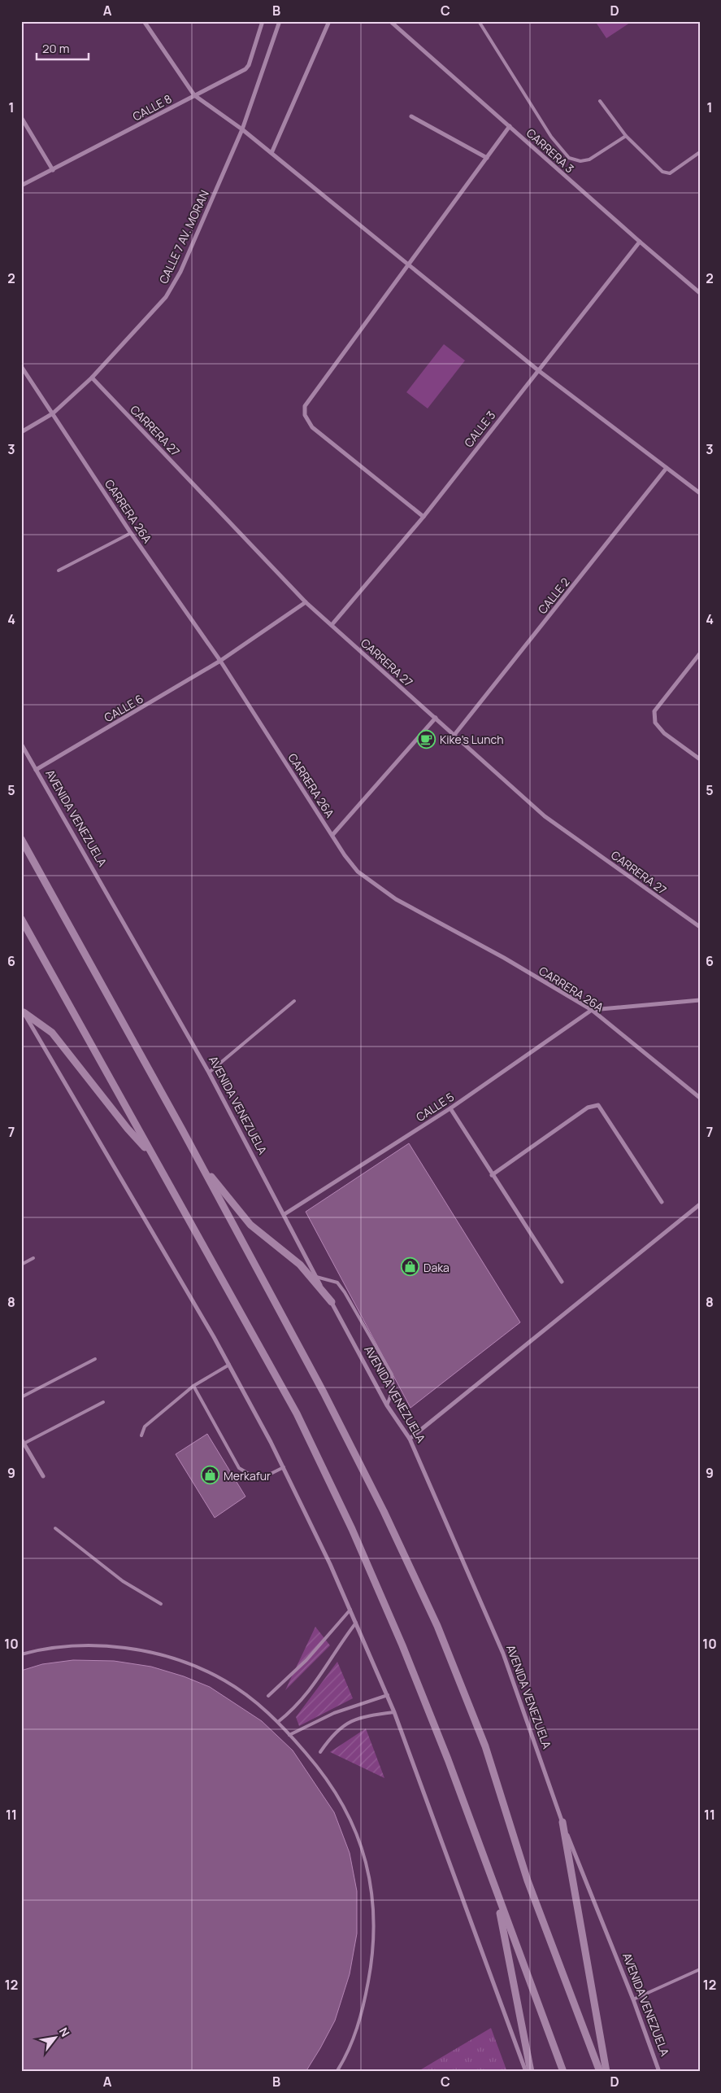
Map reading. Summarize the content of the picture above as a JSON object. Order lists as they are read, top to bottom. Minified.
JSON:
{"streets":{"street":["CALLE 8","CARRERA 3","CALLE 7 AV. MORAN","CALLE 3","CARRERA 27","CARRERA 26A","CALLE 2","CALLE 6","AVENIDA VENEZUELA","CALLE 5"]},"crossings":[["CARRERA 3","CALLE 3"],["CALLE 7 AV. MORAN","CARRERA 27"],["CALLE 7 AV. MORAN","CARRERA 26A"],["CALLE 3","CARRERA 27"],["CARRERA 27","CALLE 2"],["CARRERA 27","CALLE 6"],["CARRERA 26A","CALLE 6"],["CARRERA 26A","CALLE 5"],["CALLE 6","AVENIDA VENEZUELA"],["AVENIDA VENEZUELA","CALLE 5"]],"places":{"cafe":["Kike's Lunch"],"shop":["Daka","Merkafur"]},"scale_bar":"20 m","north":"top right","grid":{"columns":["A","B","C","D"],"rows":["1","2","3","4","5","6","7","8","9","10","11","12"]}}
